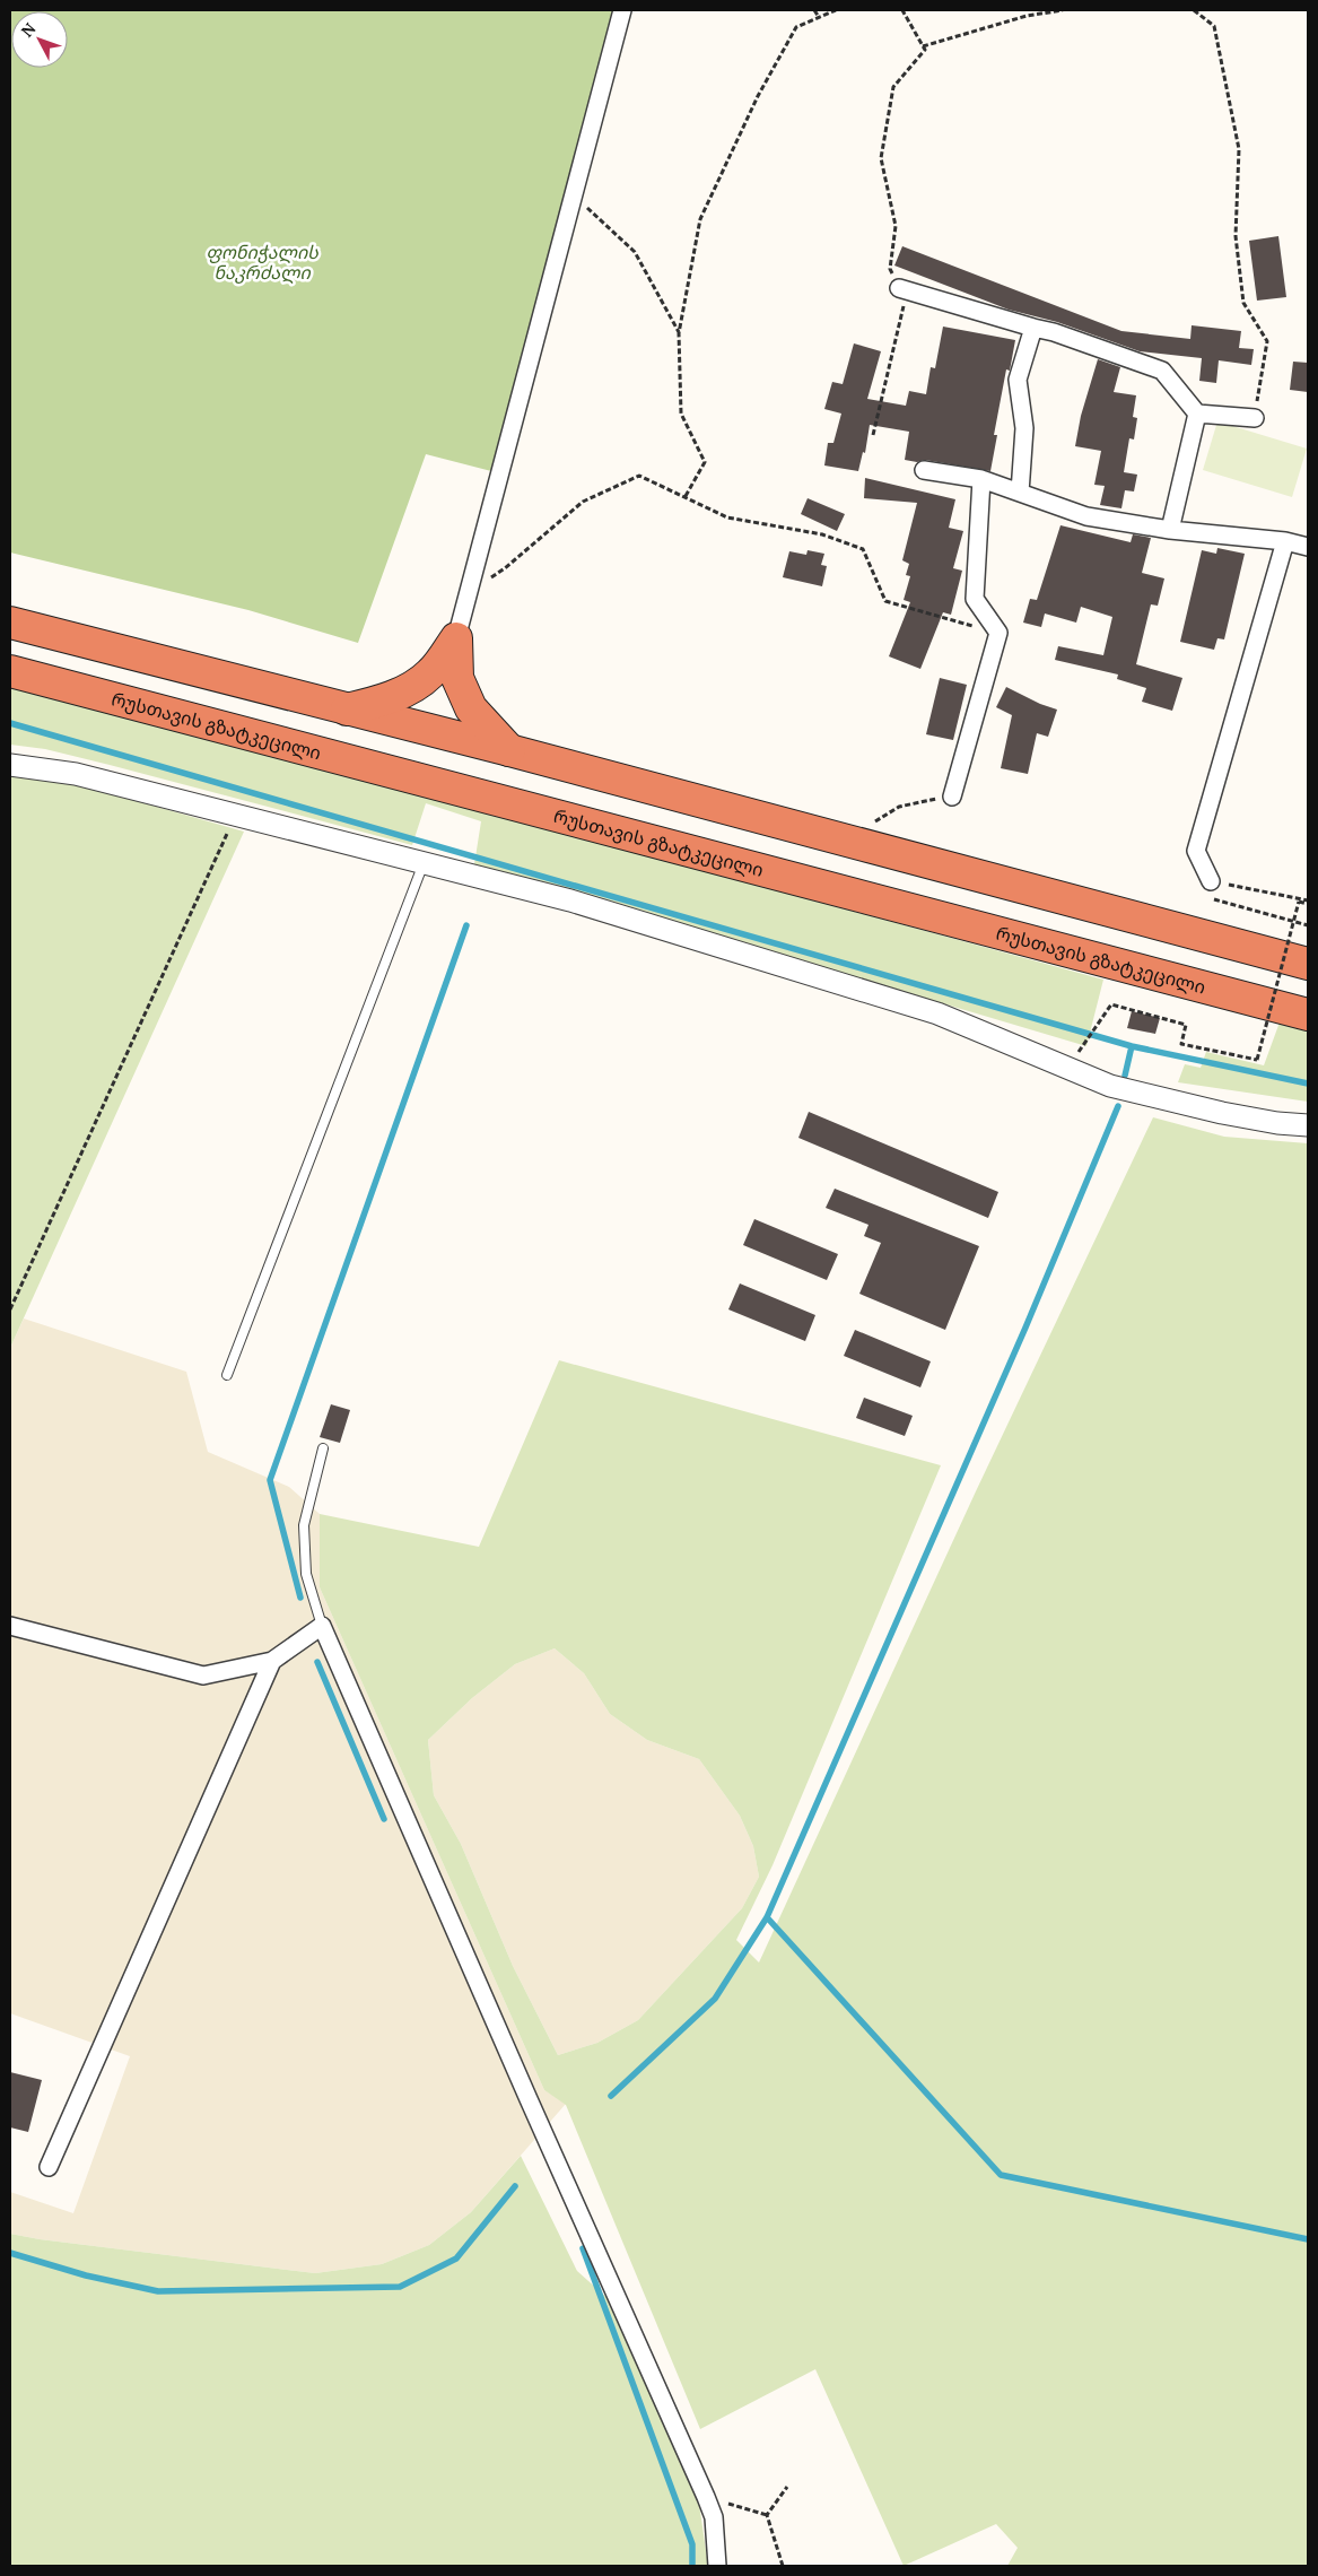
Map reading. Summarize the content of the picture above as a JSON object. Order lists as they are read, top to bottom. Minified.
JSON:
{"streets":{"highway":["რუსთავის გზატკეცილი"]},"parks":["ფონიჭალის ნაკრძალი"],"north":"top left"}
